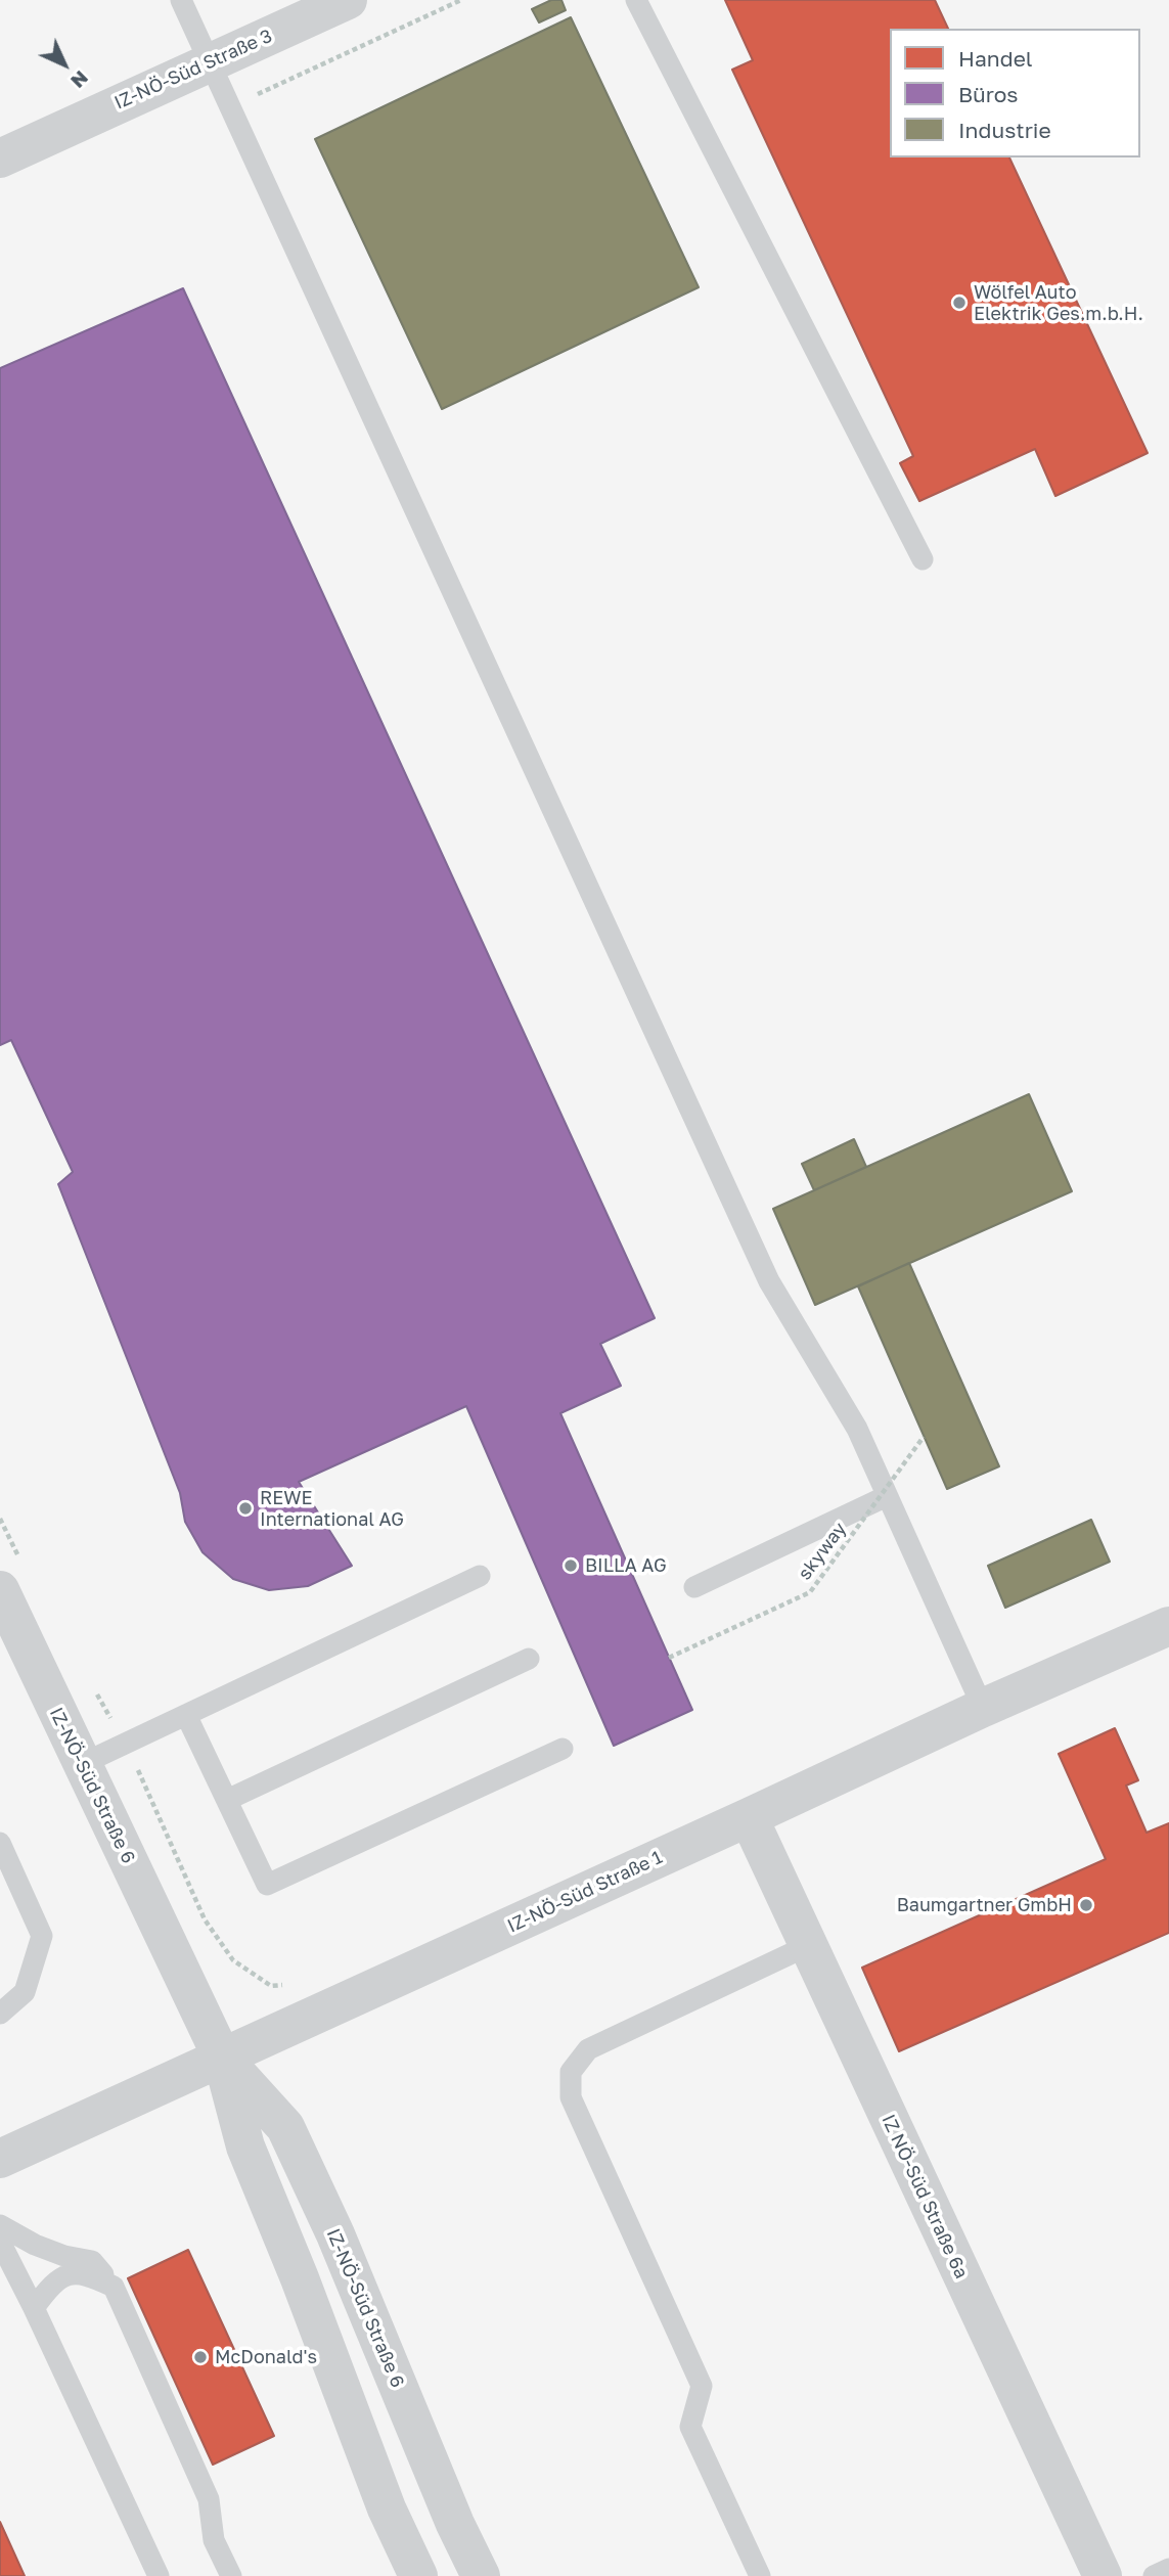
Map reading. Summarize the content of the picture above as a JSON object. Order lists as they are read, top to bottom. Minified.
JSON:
{"streets":{"street":["IZ-NÖ-Süd Straße 3","IZ-NÖ-Süd Straße 6","IZ-NÖ-Süd Straße 1","IZ NÖ-Süd Straße 6a"],"path":["skyway"]},"crossings":[["IZ-NÖ-Süd Straße 6","IZ-NÖ-Süd Straße 1"],["IZ-NÖ-Süd Straße 1","IZ NÖ-Süd Straße 6a"]],"places":["Wölfel Auto Elektrik Ges.m.b.H.","REWE International AG","BILLA AG","Baumgartner GmbH","McDonald's"],"legend":["Handel","Büros","Industrie"],"north":"bottom right"}
